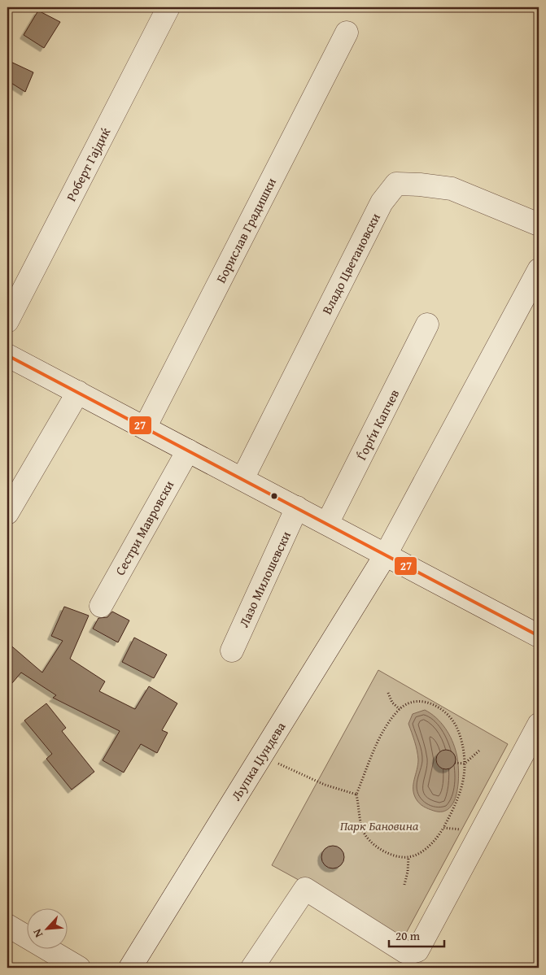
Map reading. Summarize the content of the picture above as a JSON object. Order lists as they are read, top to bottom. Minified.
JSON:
{"streets":{"street":["Роберт Гајдиќ","Борислав Градишки","Владо Цветановски","Ѓорѓи Капчев","Сестри Мавровски","Лазо Милошевски","Љупка Џундева"]},"parks":["Парк Бановина"],"lines":["transit line 27"],"scale_bar":"20 m","north":"bottom left"}
